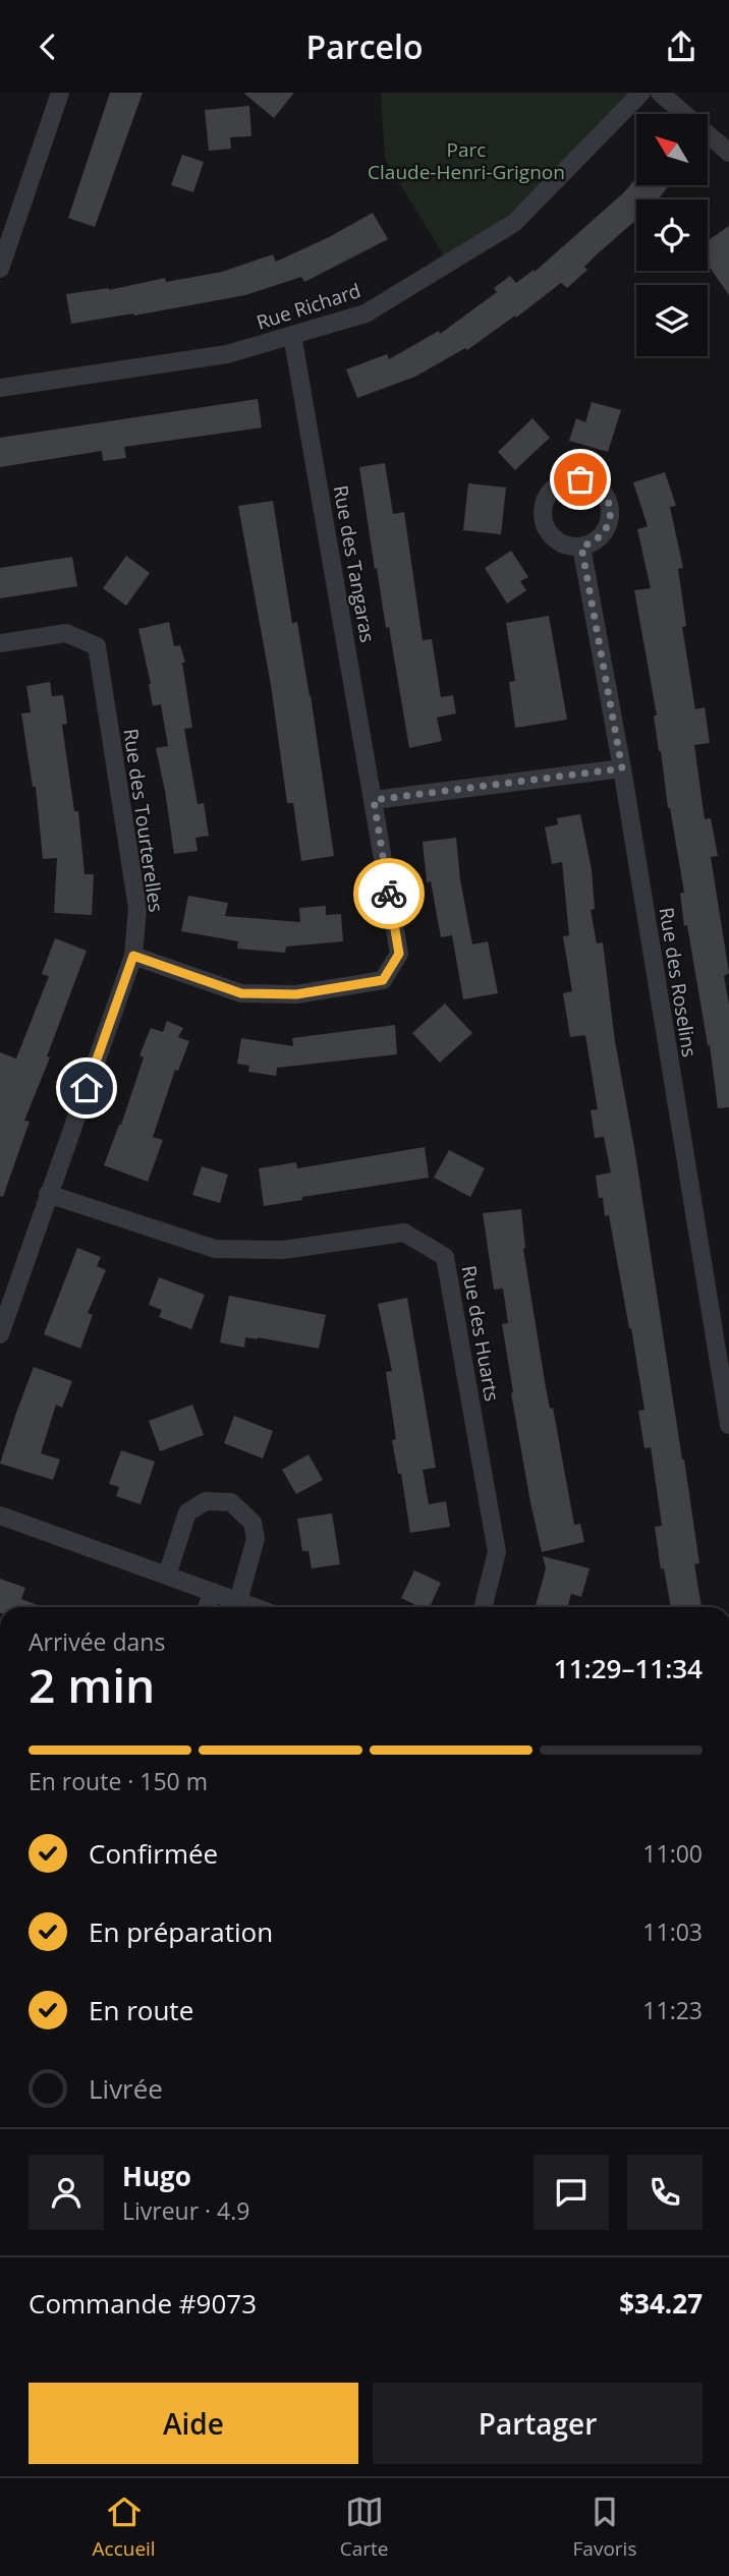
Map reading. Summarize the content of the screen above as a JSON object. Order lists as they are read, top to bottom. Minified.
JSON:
{"streets":{"street":["Rue Richard","Rue des Tangaras","Rue des Tourterelles","Rue des Roselins","Rue des Huarts"]},"crossings":[["Rue Richard","Rue des Tangaras"],["Rue des Tangaras","Rue des Tourterelles"],["Rue des Tourterelles","Rue des Huarts"]],"parks":["Parc Claude-Henri-Grignon"],"north":"top left","page":{"header":"Parcelo","heading":["2 min","Arrivée dans","11:29–11:34"],"panel":["Hugo","Livreur · 4.9","Commande #9073","$34.27"],"bar":"En route · 150 m","list":[["Confirmée","11:00"],["En préparation","11:03"],["En route","11:23"],"Livrée"],"buttons":["Aide","Partager"],"tabs":["Accueil","Carte","Favoris"]}}
